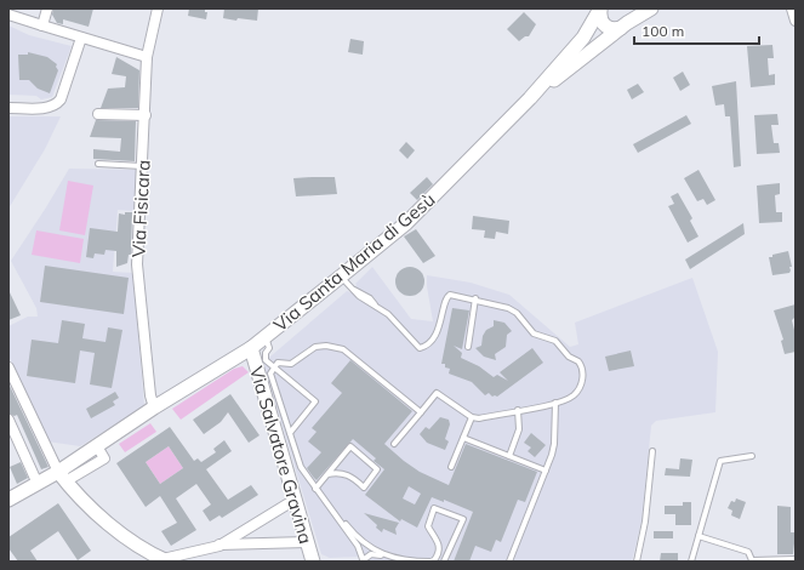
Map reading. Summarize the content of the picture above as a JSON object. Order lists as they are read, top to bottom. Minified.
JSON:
{"streets":{"main road":["Via Santa Maria di Gesù","Via Salvatore Gravina"],"street":["Via Fisicara"]},"crossings":[["Via Santa Maria di Gesù","Via Salvatore Gravina"]],"scale_bar":"100 m"}
